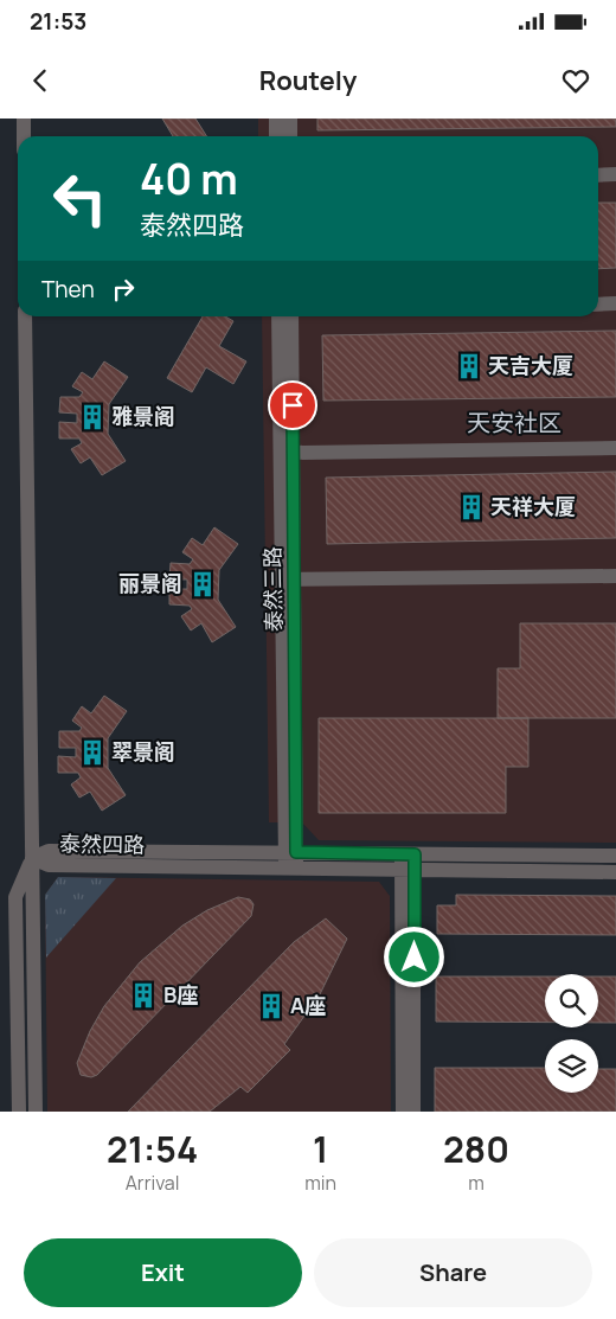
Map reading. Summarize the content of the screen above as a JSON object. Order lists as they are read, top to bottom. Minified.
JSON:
{"streets":{"street":["泰然三路","泰然四路"]},"crossings":[["泰然三路","泰然四路"]],"districts":["天安社区"],"places":{"building":["天吉大厦","雅景阁","天祥大厦","丽景阁","翠景阁","B座","A座"]},"page":{"status":"21:53","header":"Routely","turn":["40 m","泰然四路"],"then":"Then","eta":["21:54","Arrival","1","min","280","m"],"buttons":["Exit","Share"]}}
